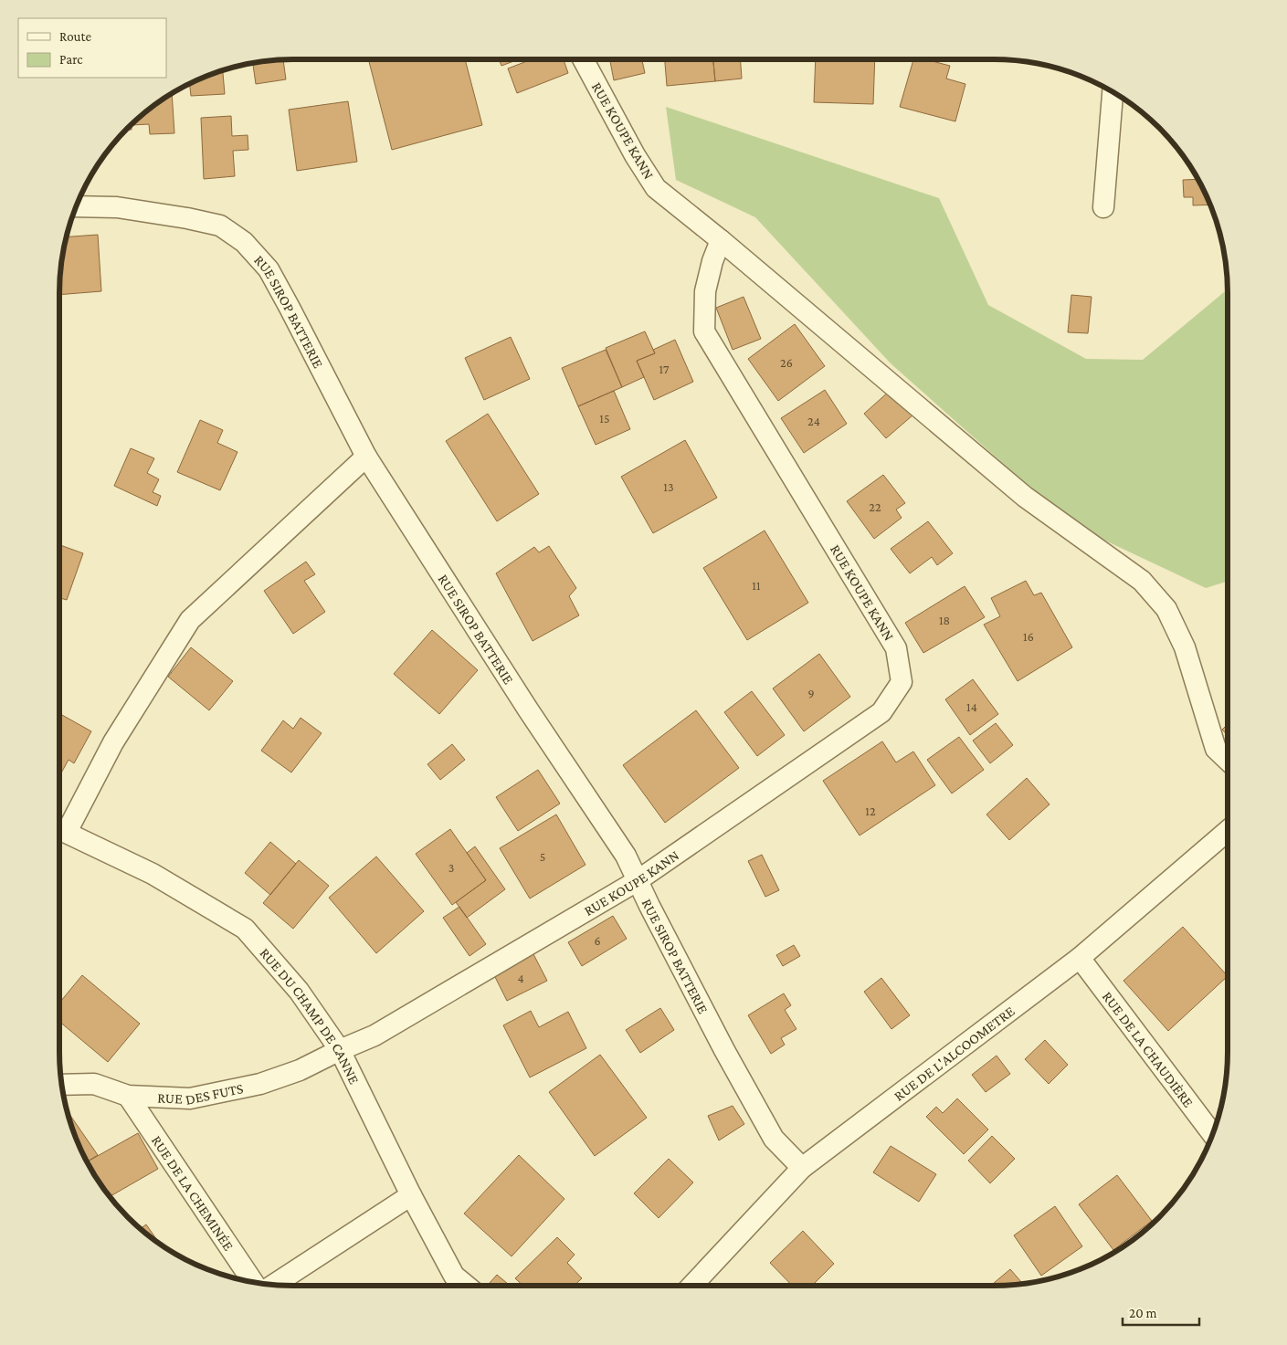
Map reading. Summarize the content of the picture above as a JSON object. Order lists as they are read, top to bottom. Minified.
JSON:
{"streets":{"street":["RUE KOUPE KANN","RUE SIROP BATTERIE","RUE DU CHAMP DE CANNE","RUE DE LA CHAUDIÈRE","RUE DE L'ALCOOMETRE","RUE DES FUTS","RUE DE LA CHEMINÉE"]},"crossings":[["RUE KOUPE KANN","RUE SIROP BATTERIE"],["RUE KOUPE KANN","RUE DU CHAMP DE CANNE"],["RUE KOUPE KANN","RUE DES FUTS"],["RUE SIROP BATTERIE","RUE DE L'ALCOOMETRE"],["RUE DU CHAMP DE CANNE","RUE DES FUTS"],["RUE DE LA CHAUDIÈRE","RUE DE L'ALCOOMETRE"],["RUE DES FUTS","RUE DE LA CHEMINÉE"]],"house_numbers":["26","17","15","24","13","22","11","18","16","9","14","12","5","3","6","4"],"legend":["Route","Parc"],"scale_bar":"20 m"}
